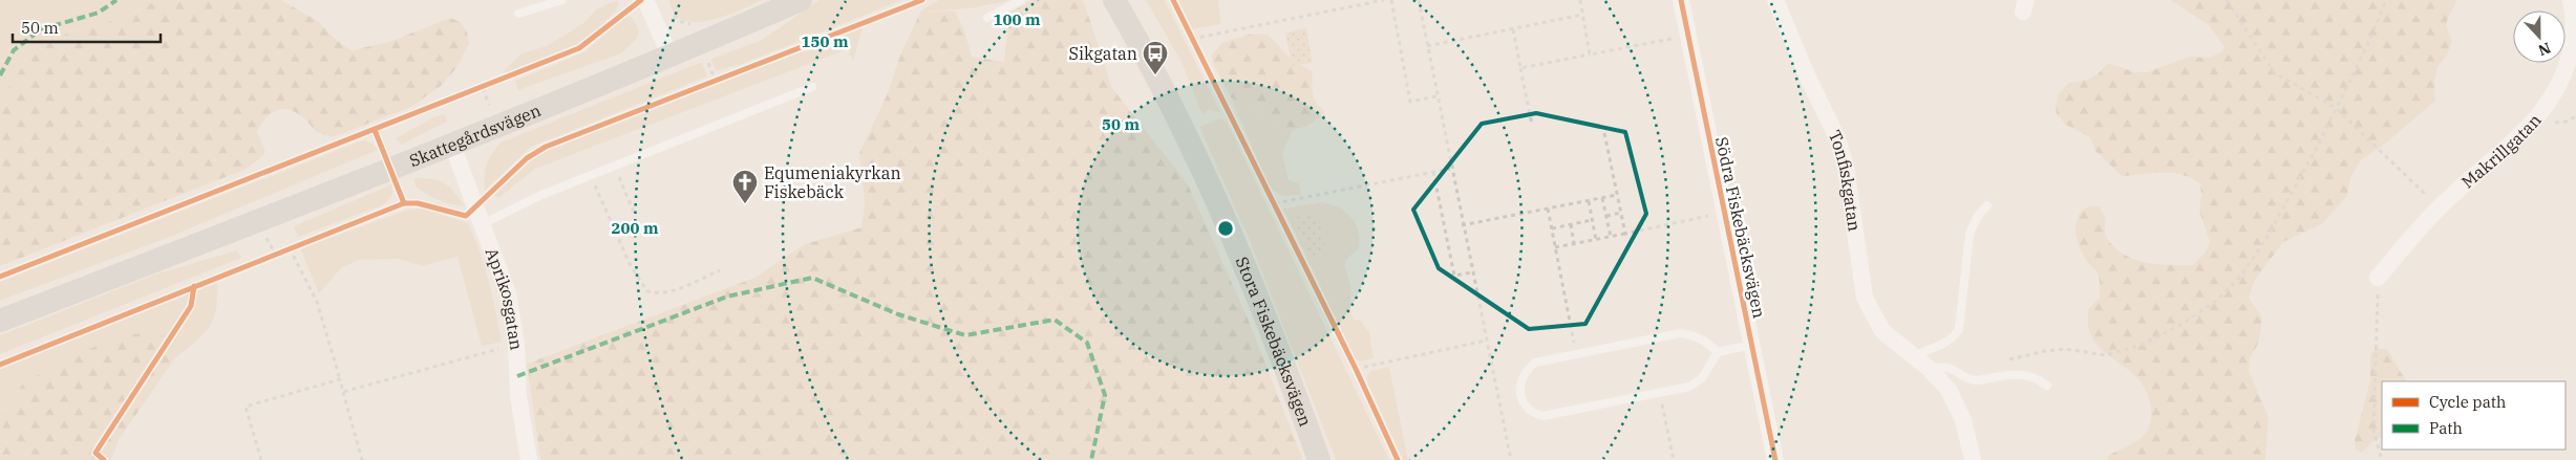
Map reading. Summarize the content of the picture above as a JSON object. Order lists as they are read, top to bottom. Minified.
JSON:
{"streets":{"street":["Skattegårdsvägen","Makrillgatan","Tonfiskgatan","Södra Fiskebäcksvägen","Aprikosgatan","Stora Fiskebäcksvägen"]},"crossings":[["Skattegårdsvägen","Aprikosgatan"]],"places":{"bus stop":["Sikgatan"],"church":["Equmeniakyrkan Fiskebäck"]},"legend":["Cycle path","Path"],"scale_bar":"50 m","north":"bottom","rings":["100 m","150 m","50 m","200 m"]}
